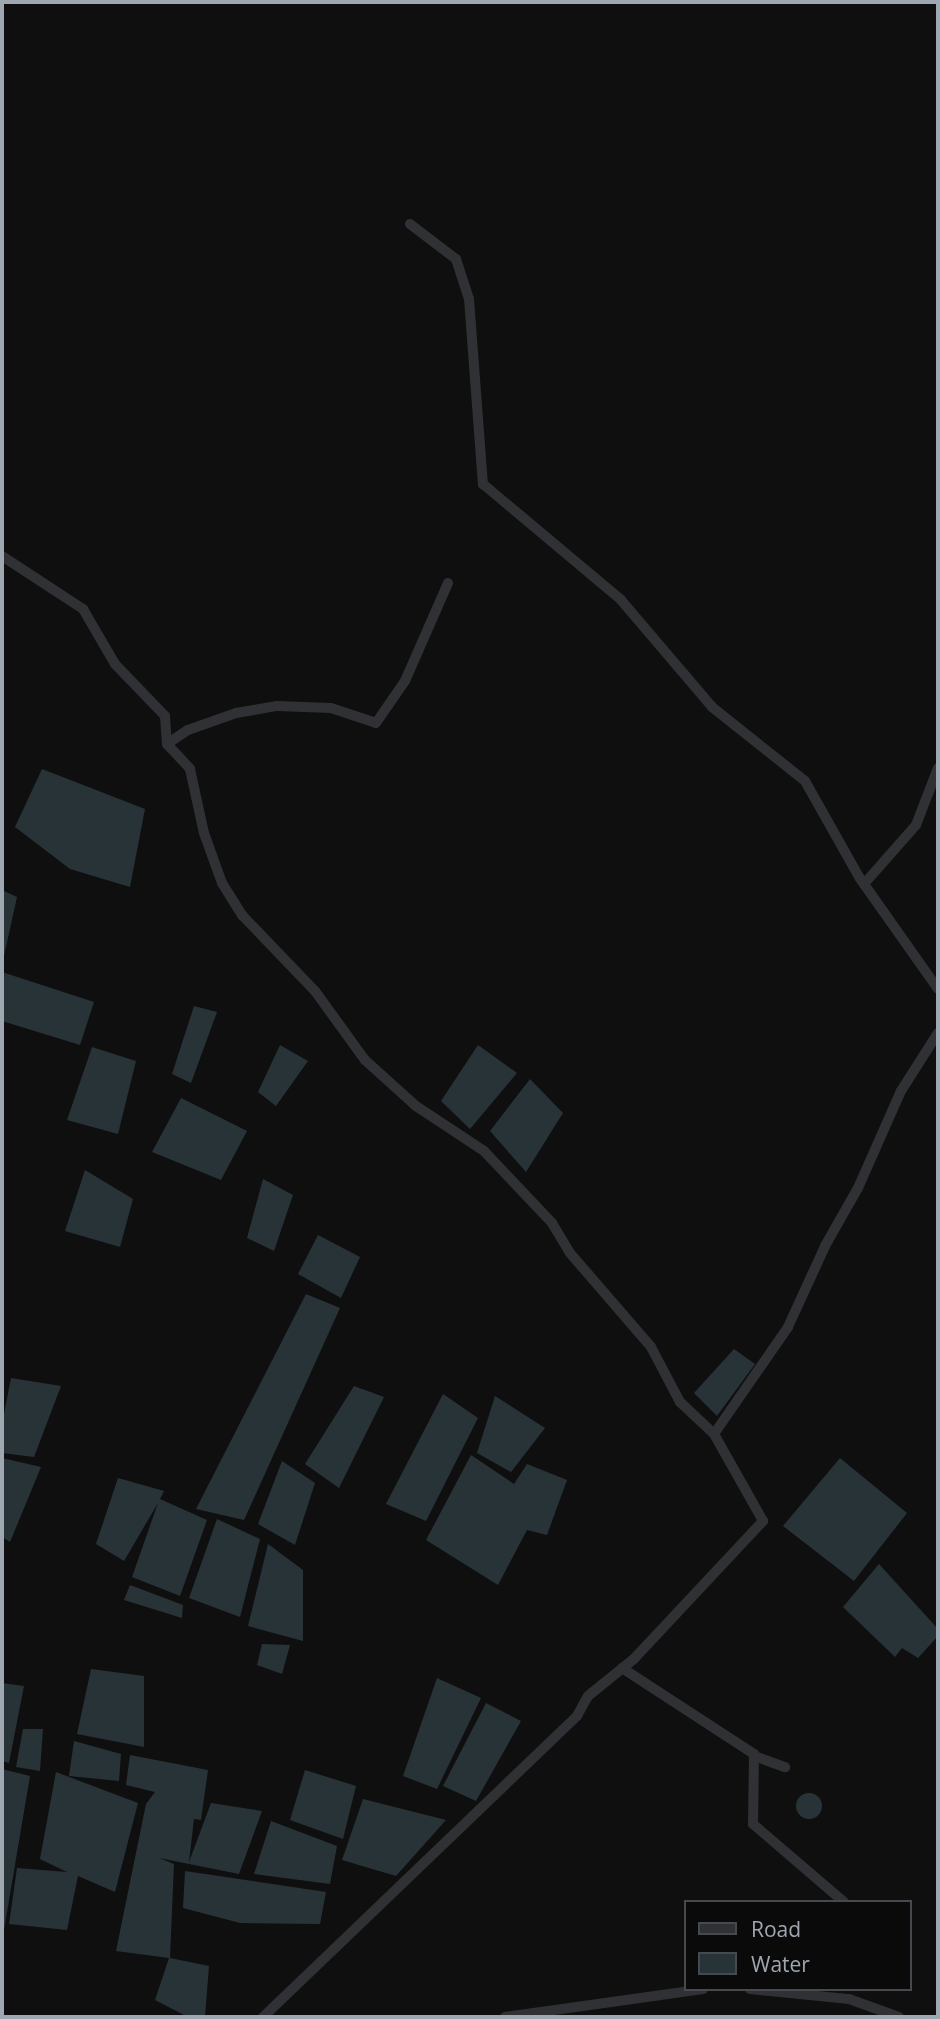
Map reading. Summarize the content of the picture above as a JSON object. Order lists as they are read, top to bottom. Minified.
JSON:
{"legend":["Road","Water"]}
